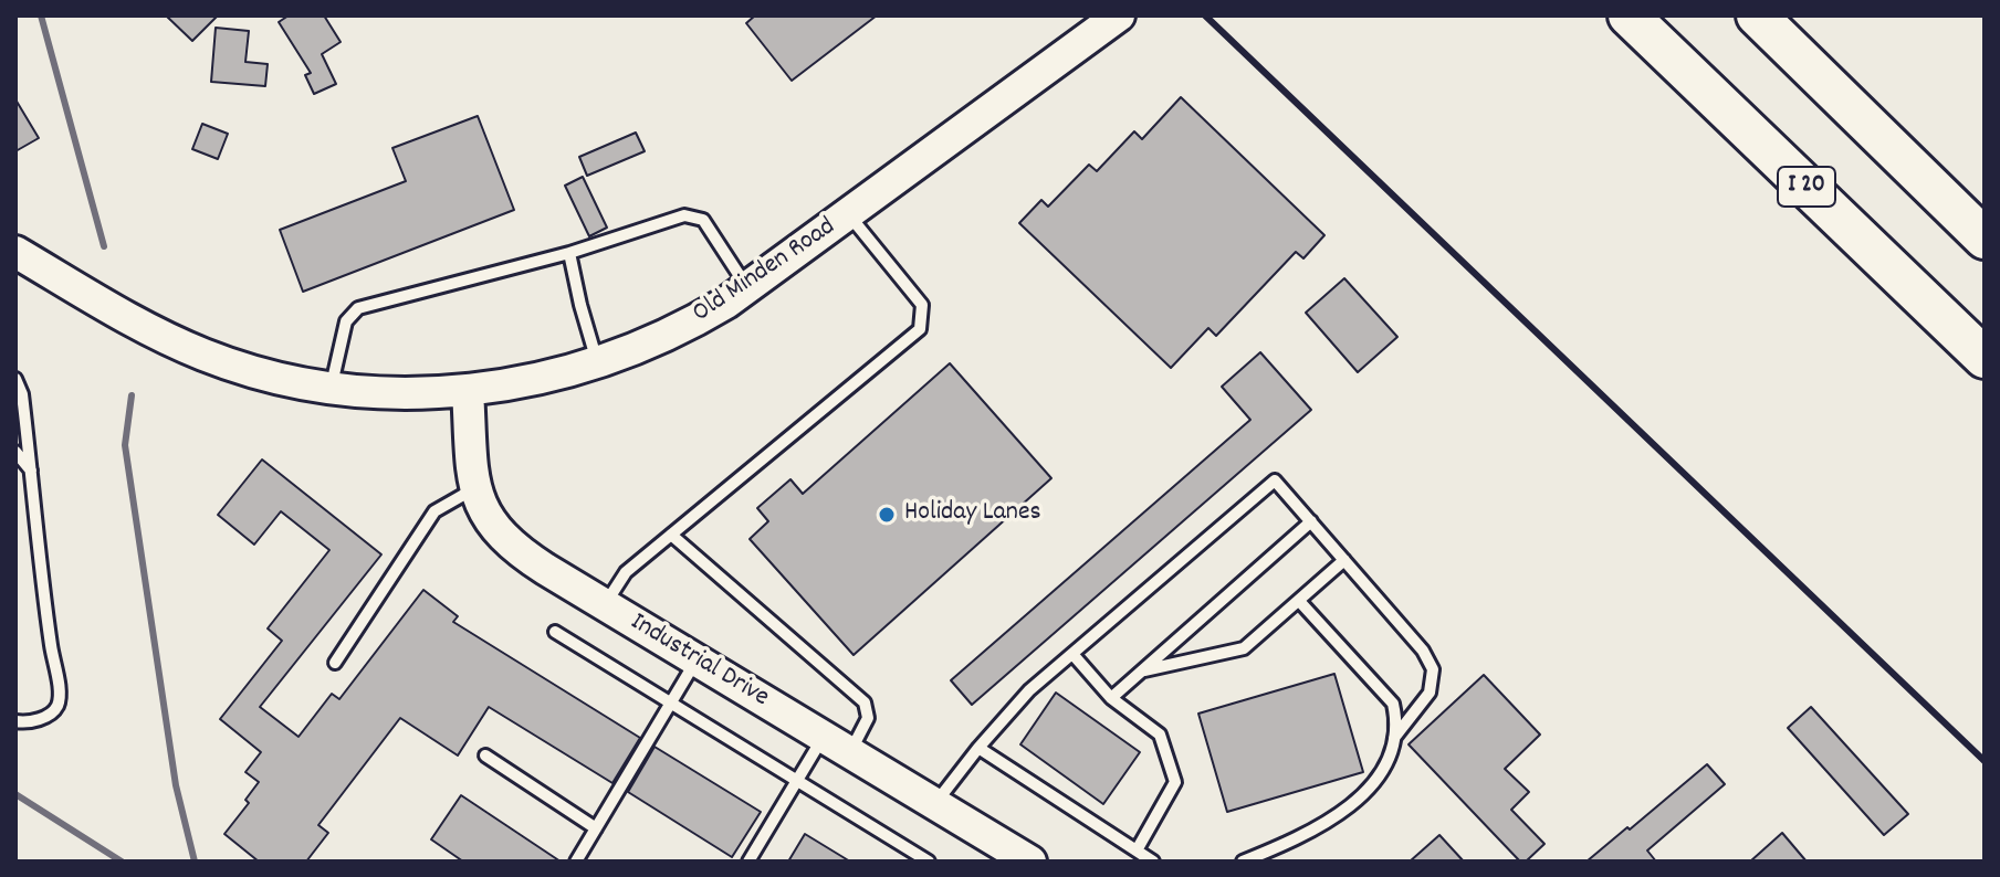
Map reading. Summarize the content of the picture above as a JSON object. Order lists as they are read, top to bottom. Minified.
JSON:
{"streets":{"highway":["I 20"],"main road":["Old Minden Road","Industrial Drive"]},"crossings":[["Old Minden Road","Industrial Drive"]],"places":["Holiday Lanes"]}
